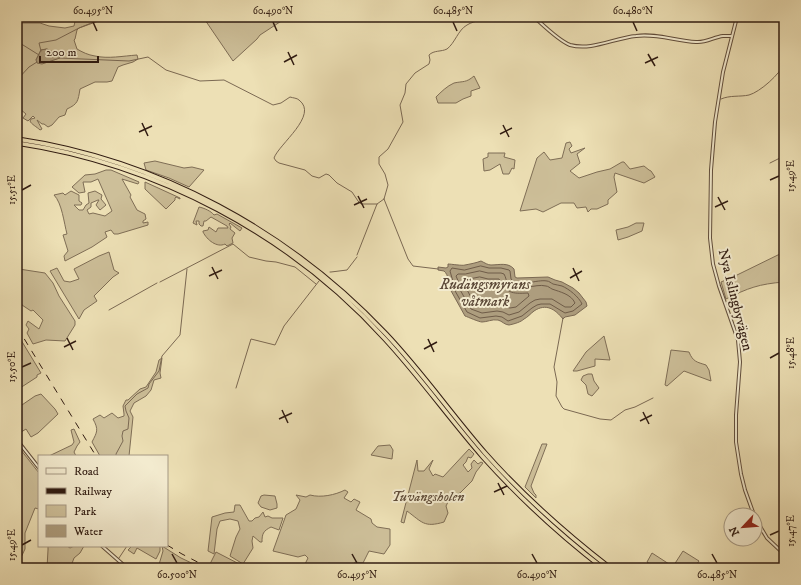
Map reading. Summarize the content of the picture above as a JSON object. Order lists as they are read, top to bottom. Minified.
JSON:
{"streets":{"street":["Nya Islingbyvägen"]},"water":["Rudängsmyrans våtmark"],"parks":["Tuvängsholen"],"legend":["Road","Railway","Park","Water"],"scale_bar":"200 m","north":"bottom left","coordinates":["60.495°N","60.490°N","60.485°N","60.480°N","15.49°E","15.51°E","15.48°E","15.50°E","15.47°E","60.500°N"]}
